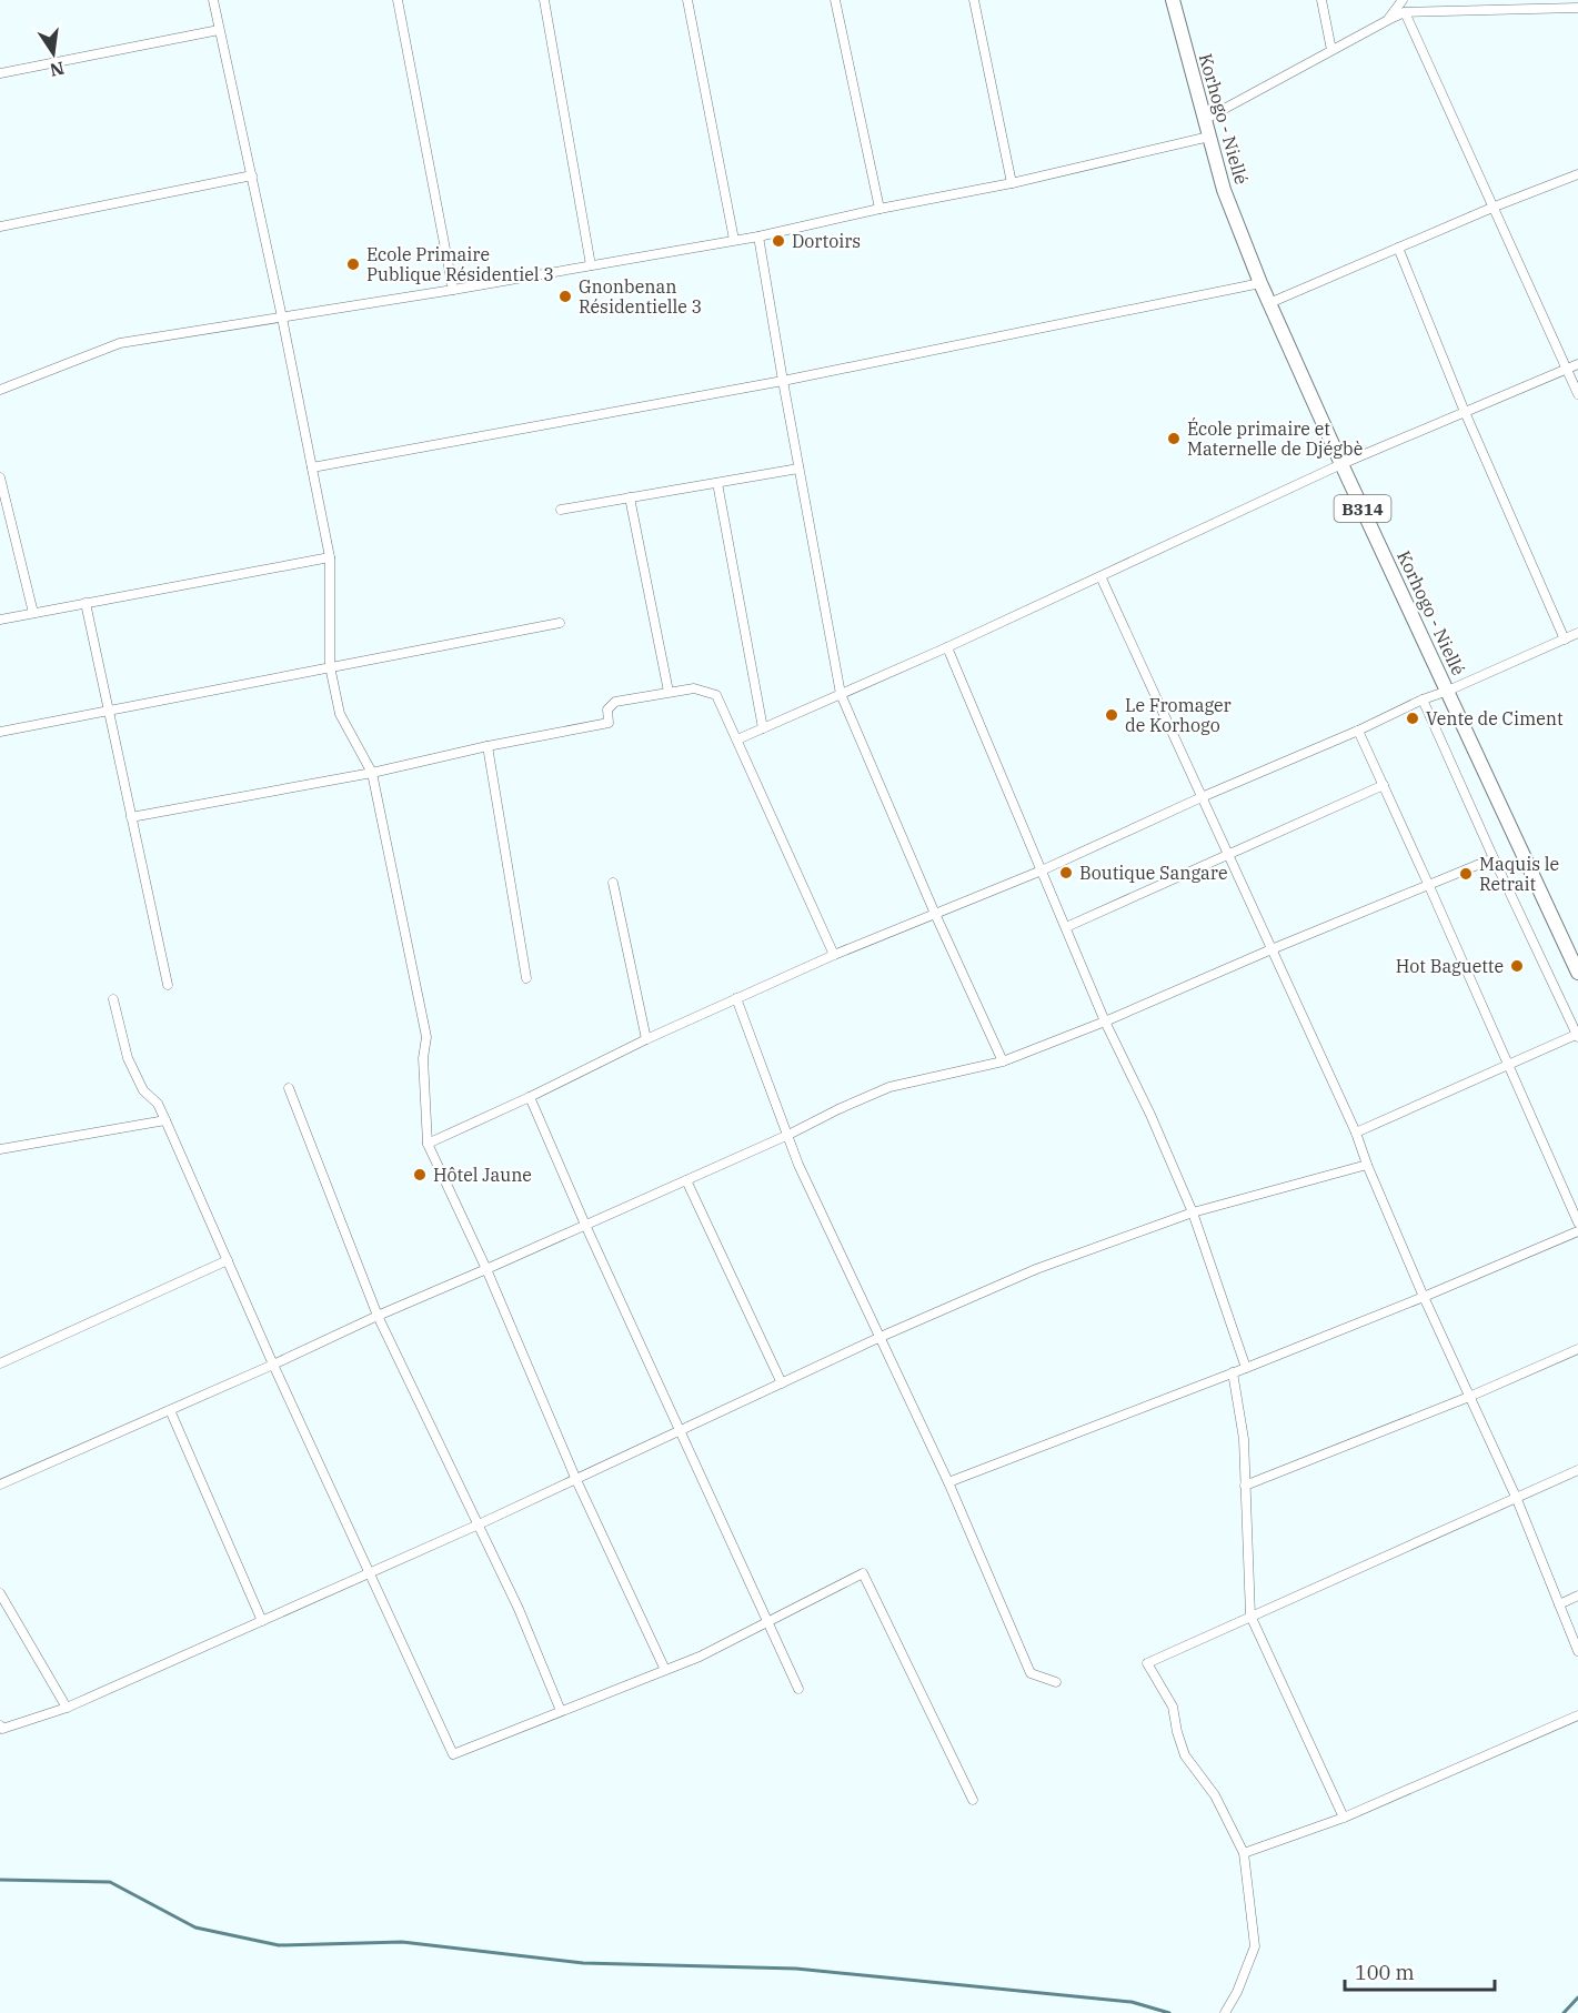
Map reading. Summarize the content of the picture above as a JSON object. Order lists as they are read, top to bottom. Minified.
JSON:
{"streets":{"main road":["Korhogo - Niellé","B314"]},"places":["Dortoirs","Ecole Primaire Publique Résidentiel 3","Gnonbenan Résidentielle 3","École primaire et Maternelle de Djégbè","Le Fromager de Korhogo","Vente de Ciment","Boutique Sangare","Maquis le Retrait","Hot Baguette","Hôtel Jaune"],"scale_bar":"100 m","north":"bottom"}
